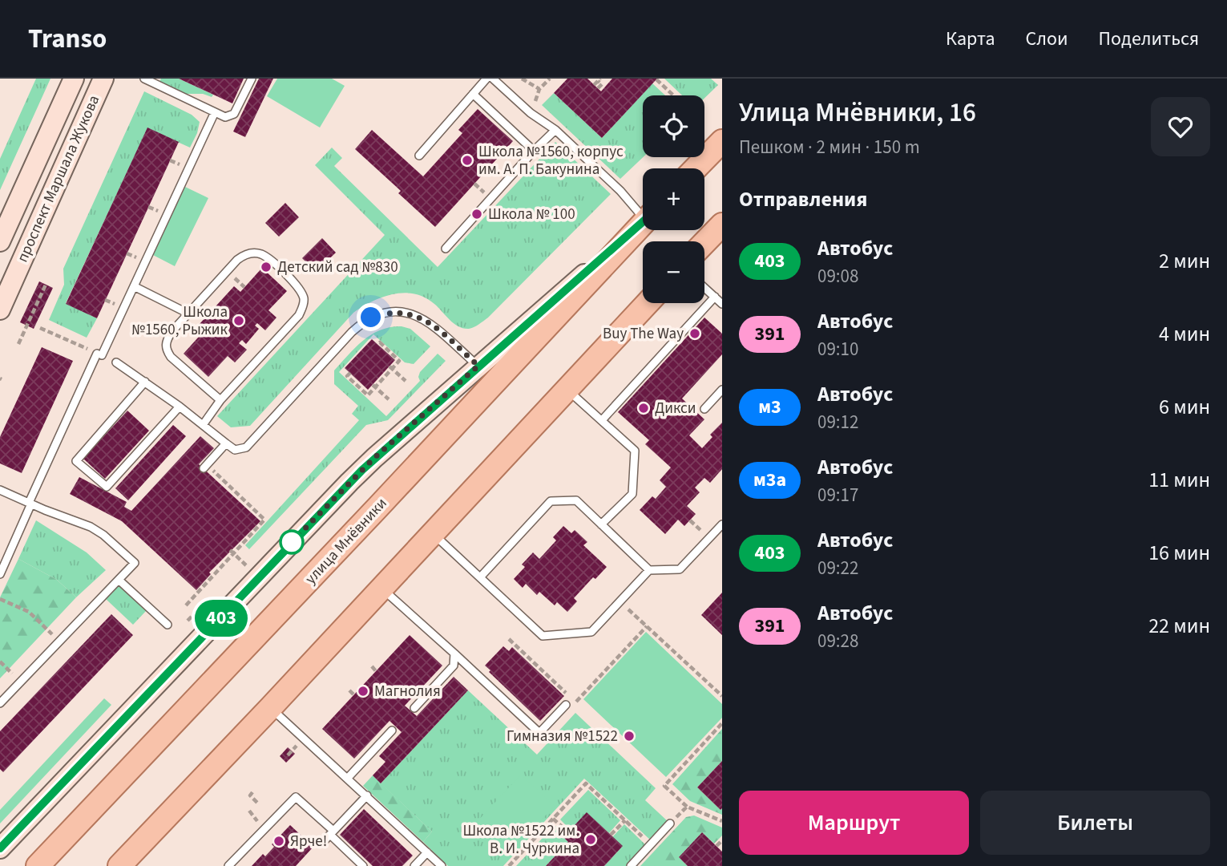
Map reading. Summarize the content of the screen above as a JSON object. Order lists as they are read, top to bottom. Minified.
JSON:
{"streets":{"main road":["проспект Маршала Жукова","улица Мнёвники"]},"places":["Школа №1560, корпус им. А. П. Бакунина","Школа № 100","Детский сад №830","Школа №1560, Рыжик","Buy The Way","Дикси","Магнолия","Гимназия №1522","Школа №1522 им. В. И. Чуркина","Ярче!"],"lines":["bus line 403"],"page":{"header":"Transo","nav":["Карта","Слои","Поделиться"],"on_map":"403","heading":[["Улица Мнёвники, 16","Пешком · 2 мин · 150 m"],"Отправления"],"map_buttons":["+","−"],"list":[{"mark":"403","name":"Автобус","note":"09:08","value":"2 мин"},{"mark":"391","name":"Автобус","note":"09:10","value":"4 мин"},{"mark":"м3","name":"Автобус","note":"09:12","value":"6 мин"},{"mark":"м3а","name":"Автобус","note":"09:17","value":"11 мин"},{"mark":"403","name":"Автобус","note":"09:22","value":"16 мин"},{"mark":"391","name":"Автобус","note":"09:28","value":"22 мин"}],"buttons":["Маршрут","Билеты"]}}
